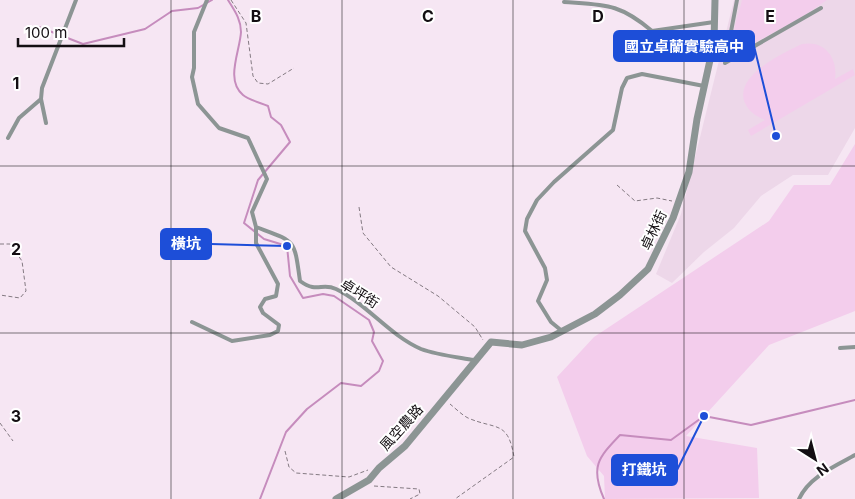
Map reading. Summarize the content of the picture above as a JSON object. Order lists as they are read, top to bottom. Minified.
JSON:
{"streets":{"street":["卓林街","風空農路"],"lane":["卓坪街"]},"crossings":[["卓坪街","風空農路"]],"places":["國立卓蘭實驗高中","橫坑","打鐵坑"],"scale_bar":"100 m","north":"bottom right","grid":{"columns":["B","C","D","E"],"rows":["1","2","3"]}}
